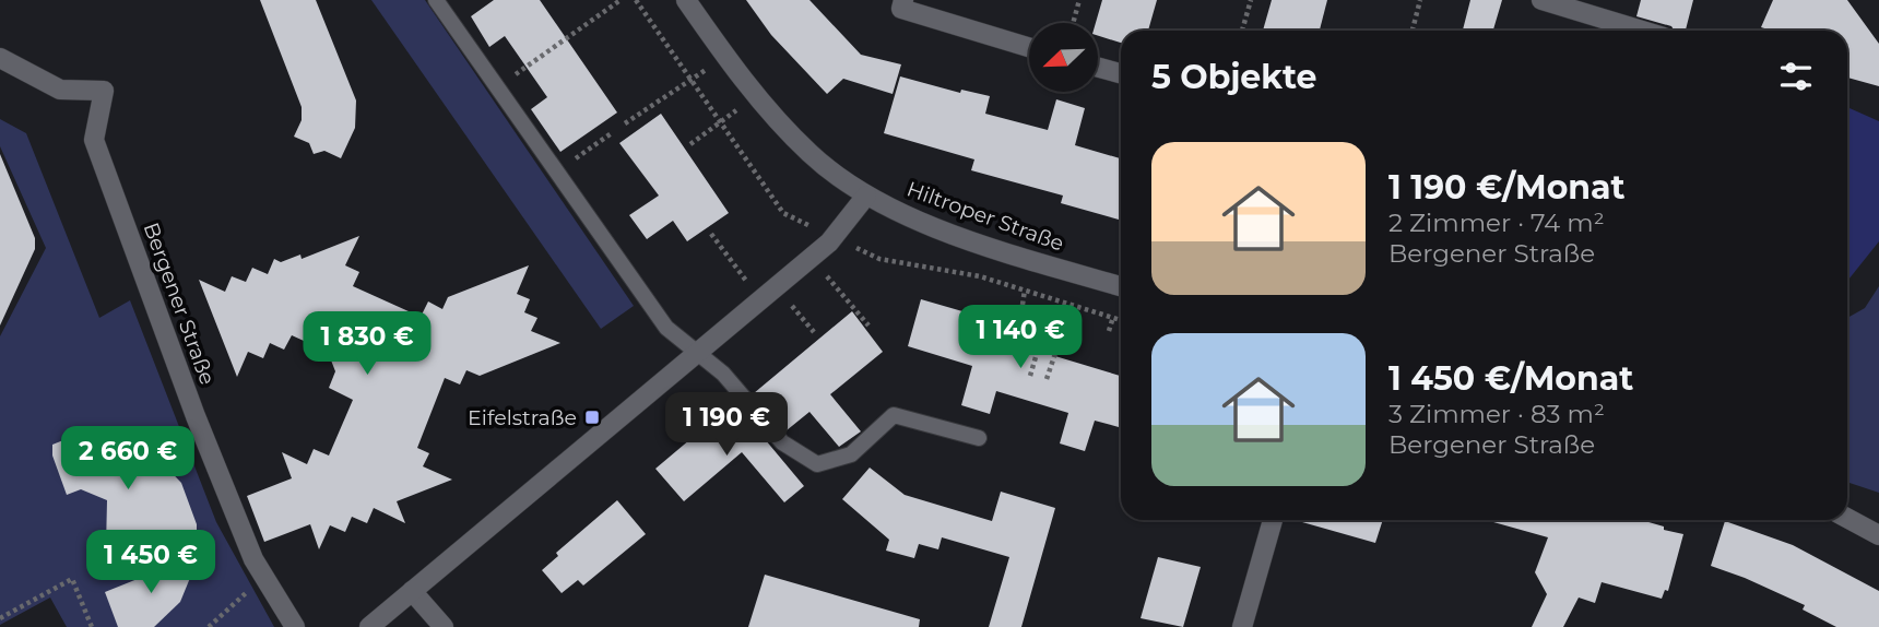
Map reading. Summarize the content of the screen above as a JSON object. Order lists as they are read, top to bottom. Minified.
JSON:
{"streets":{"street":["Hiltroper Straße","Bergener Straße"]},"places":{"transit":["Eifelstraße"]},"north":"bottom left","page":{"heading":"5 Objekte","list":[{"name":"1 190 €/Monat","note":"2 Zimmer · 74 m² · Bergener Straße"},{"name":"1 450 €/Monat","note":"3 Zimmer · 83 m² · Bergener Straße"}],"price":["1 140 €","1 830 €","1 190 €","2 660 €","1 450 €"]}}
